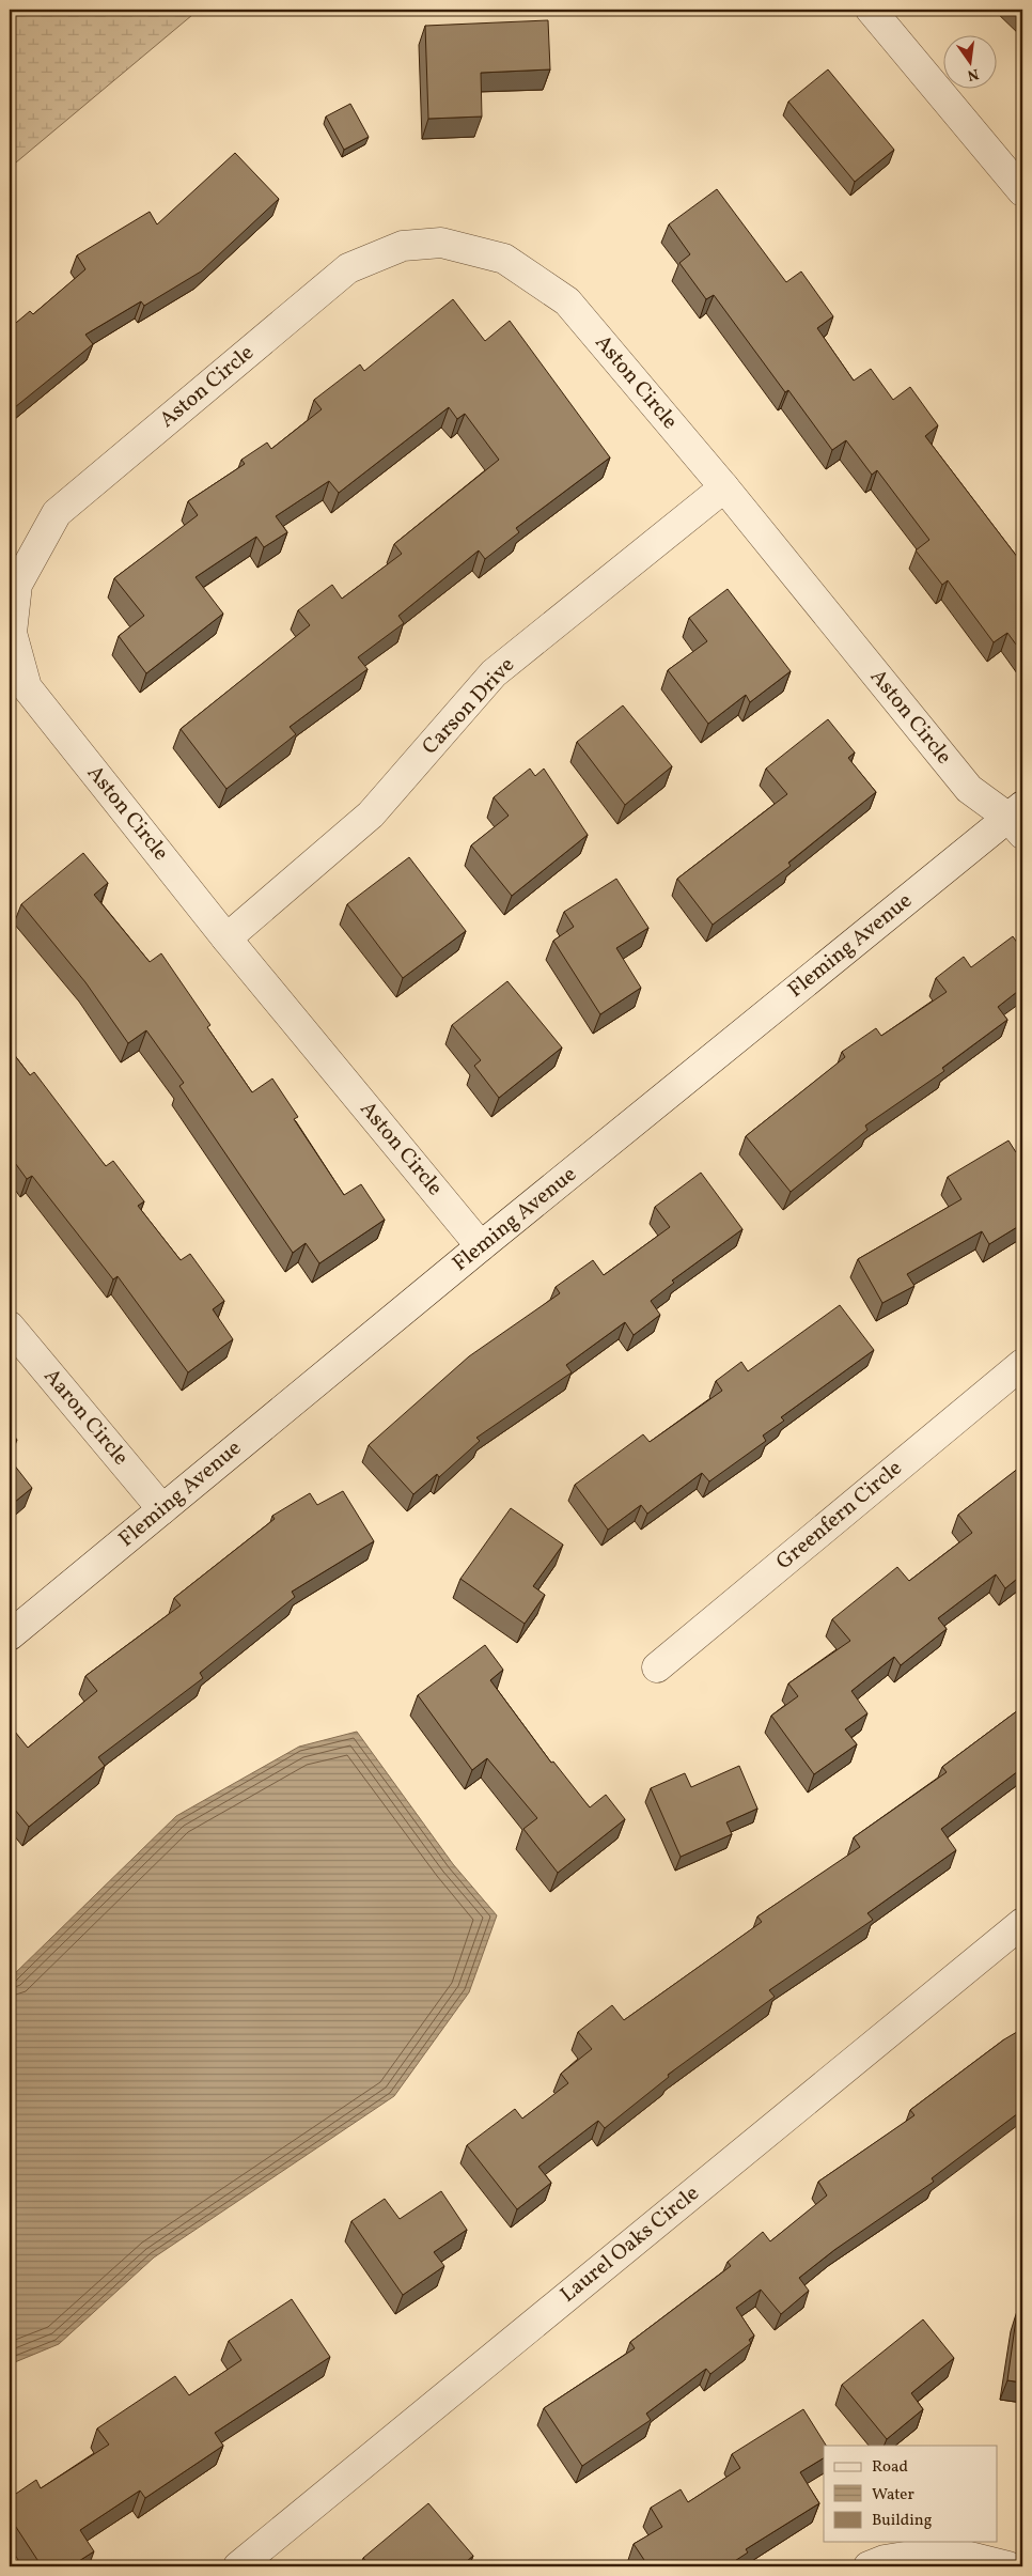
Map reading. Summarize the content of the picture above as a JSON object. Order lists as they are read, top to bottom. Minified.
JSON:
{"streets":{"street":["Aston Circle","Carson Drive","Fleming Avenue","Aaron Circle","Greenfern Circle","Laurel Oaks Circle"]},"crossings":[["Aston Circle","Carson Drive"],["Aston Circle","Fleming Avenue"],["Fleming Avenue","Aaron Circle"]],"legend":["Road","Water","Building"],"north":"bottom"}
